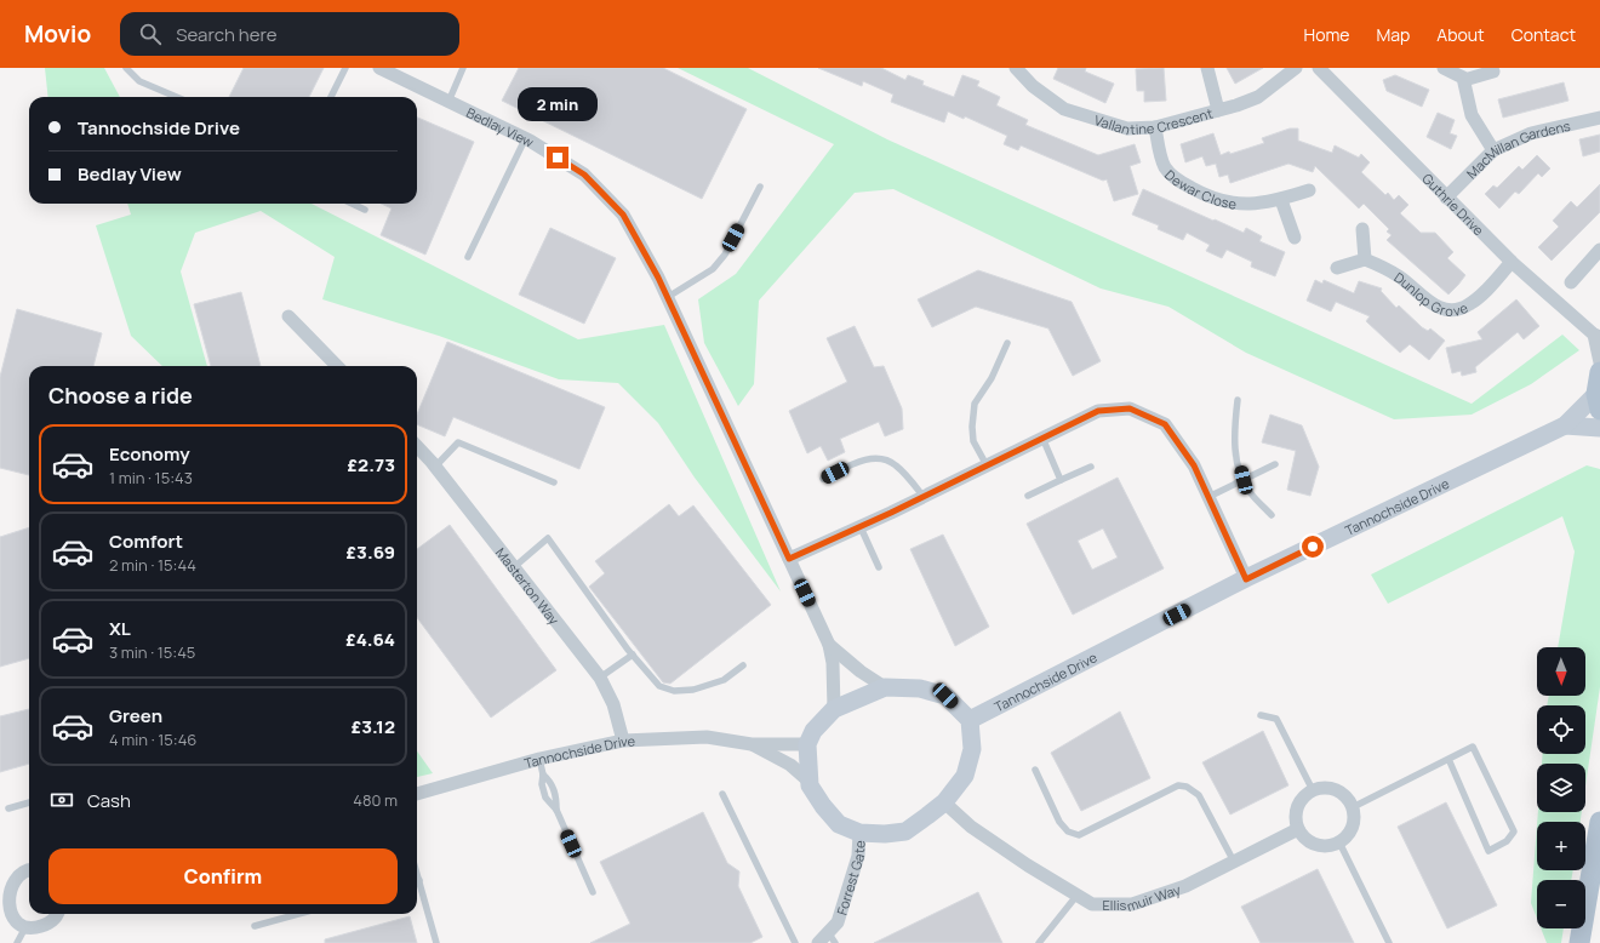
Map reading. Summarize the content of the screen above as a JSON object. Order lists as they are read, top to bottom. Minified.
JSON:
{"streets":{"street":["Vallantine Crescent","Bedlay View","MacMillan Gardens","Dewar Close","Guthrie Drive","Dunlop Grove","Tannochside Drive","Masterton Way","Forrest Gate","Ellismuir Way"]},"crossings":[["Vallantine Crescent","Dewar Close"],["Bedlay View","Tannochside Drive"],["Bedlay View","Forrest Gate"],["Bedlay View","Ellismuir Way"],["MacMillan Gardens","Guthrie Drive"],["Guthrie Drive","Dunlop Grove"],["Tannochside Drive","Masterton Way"],["Tannochside Drive","Forrest Gate"],["Tannochside Drive","Ellismuir Way"],["Forrest Gate","Ellismuir Way"]],"north":"bottom","page":{"header":"Movio","search":"Search here","nav":["Home","Map","About","Contact"],"bubble":"2 min","banner":["Tannochside Drive","Bedlay View"],"heading":"Choose a ride","list":[{"name":"Economy","note":"1 min · 15:43","value":"£2.73"},{"name":"Comfort","note":"2 min · 15:44","value":"£3.69"},{"name":"XL","note":"3 min · 15:45","value":"£4.64"},{"name":"Green","note":"4 min · 15:46","value":"£3.12"}],"map_buttons":["+","−"],"pay":["Cash","480 m"],"buttons":"Confirm"}}
